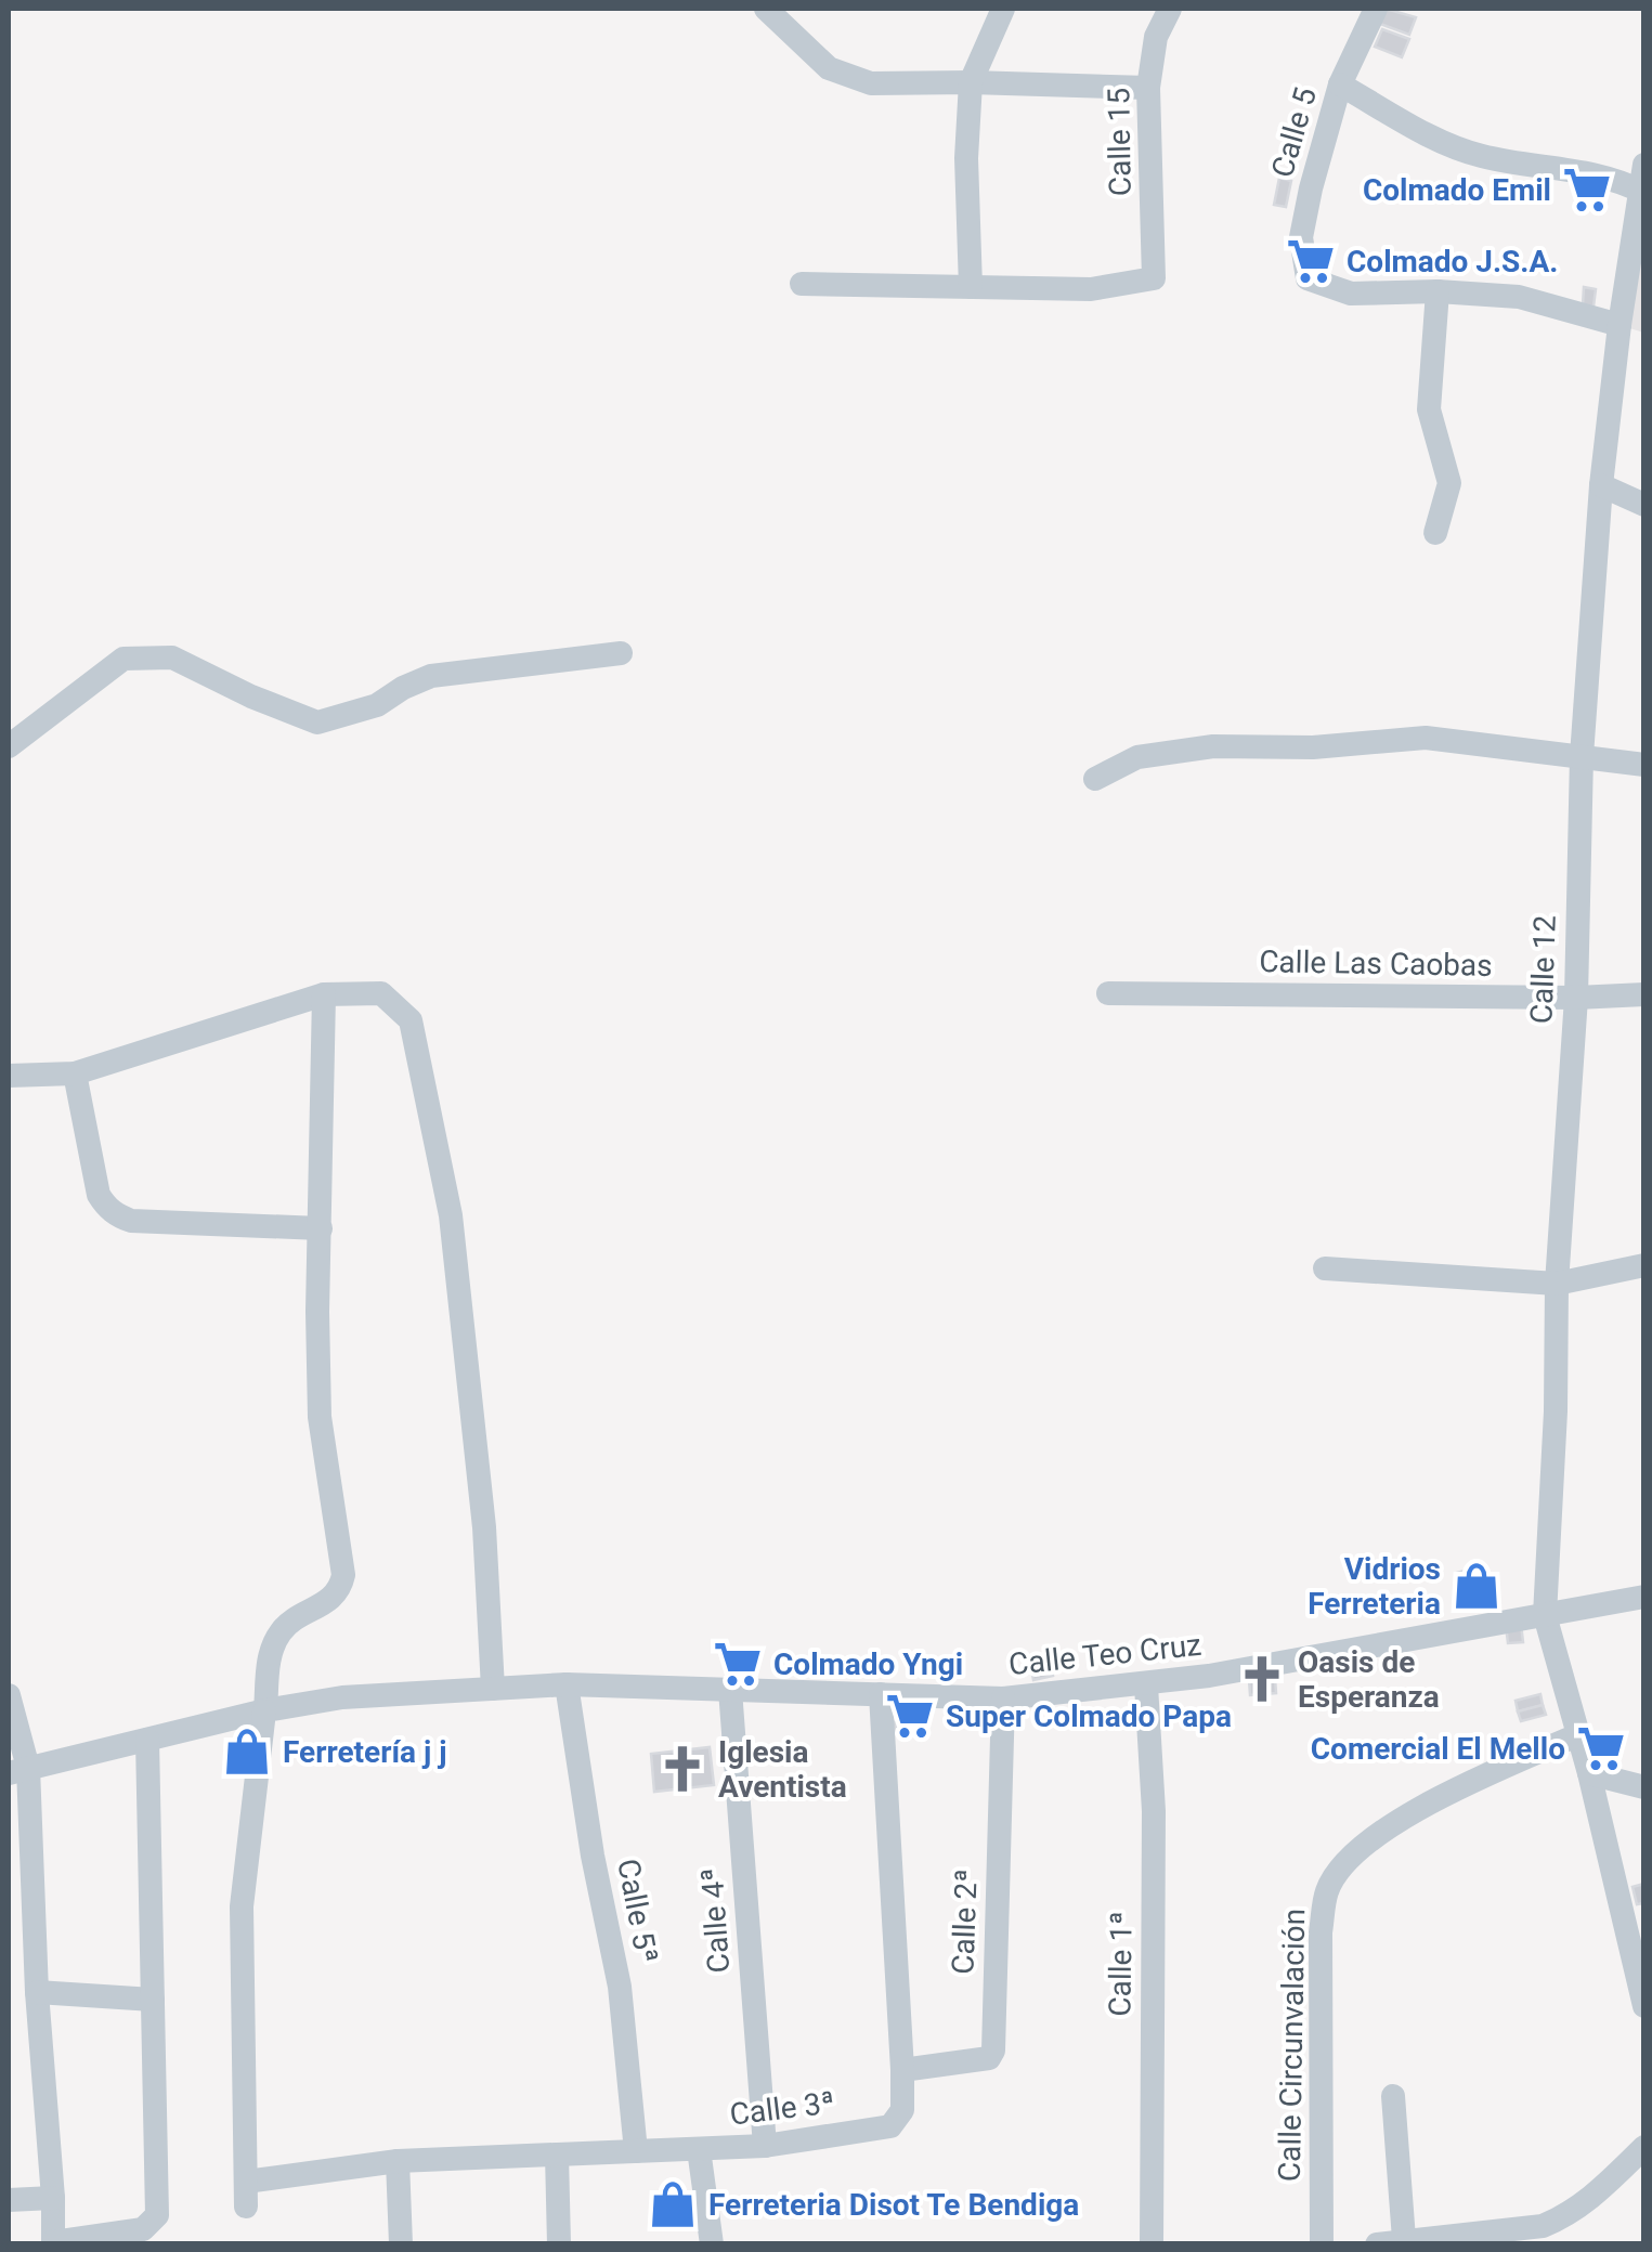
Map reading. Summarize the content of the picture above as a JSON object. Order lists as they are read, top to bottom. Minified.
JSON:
{"streets":{"street":["Calle 5","Calle 15","Calle Las Caobas","Calle 12","Calle Teo Cruz","Calle 5ª","Calle 4ª","Calle 2ª","Calle 1ª","Calle Circunvalación","Calle 3ª"]},"crossings":[["Calle Las Caobas","Calle 12"],["Calle 12","Calle Teo Cruz"],["Calle 12","Calle Circunvalación"],["Calle Teo Cruz","Calle 5ª"],["Calle Teo Cruz","Calle 4ª"],["Calle Teo Cruz","Calle 2ª"],["Calle Teo Cruz","Calle 1ª"],["Calle Teo Cruz","Calle 3ª"],["Calle 5ª","Calle 3ª"],["Calle 4ª","Calle 3ª"],["Calle 2ª","Calle 3ª"]],"places":{"supermarket":["Colmado Emil","Colmado J.S.A.","Colmado Yngi","Super Colmado Papa","Comercial El Mello"],"shop":["Vidrios Ferreteria","Ferretería j j","Ferreteria Disot Te Bendiga"],"church":["Oasis de Esperanza","Iglesia Aventista"]}}
